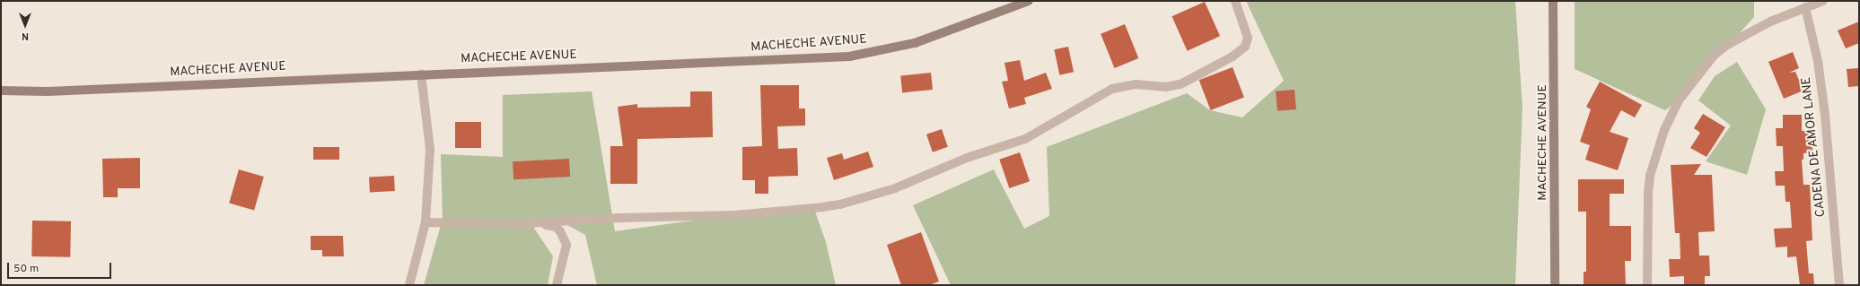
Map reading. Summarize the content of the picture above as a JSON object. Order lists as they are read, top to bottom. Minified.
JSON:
{"streets":{"main road":["MACHECHE AVENUE"],"street":["CADENA DE AMOR LANE"]},"scale_bar":"50 m","north":"bottom"}
